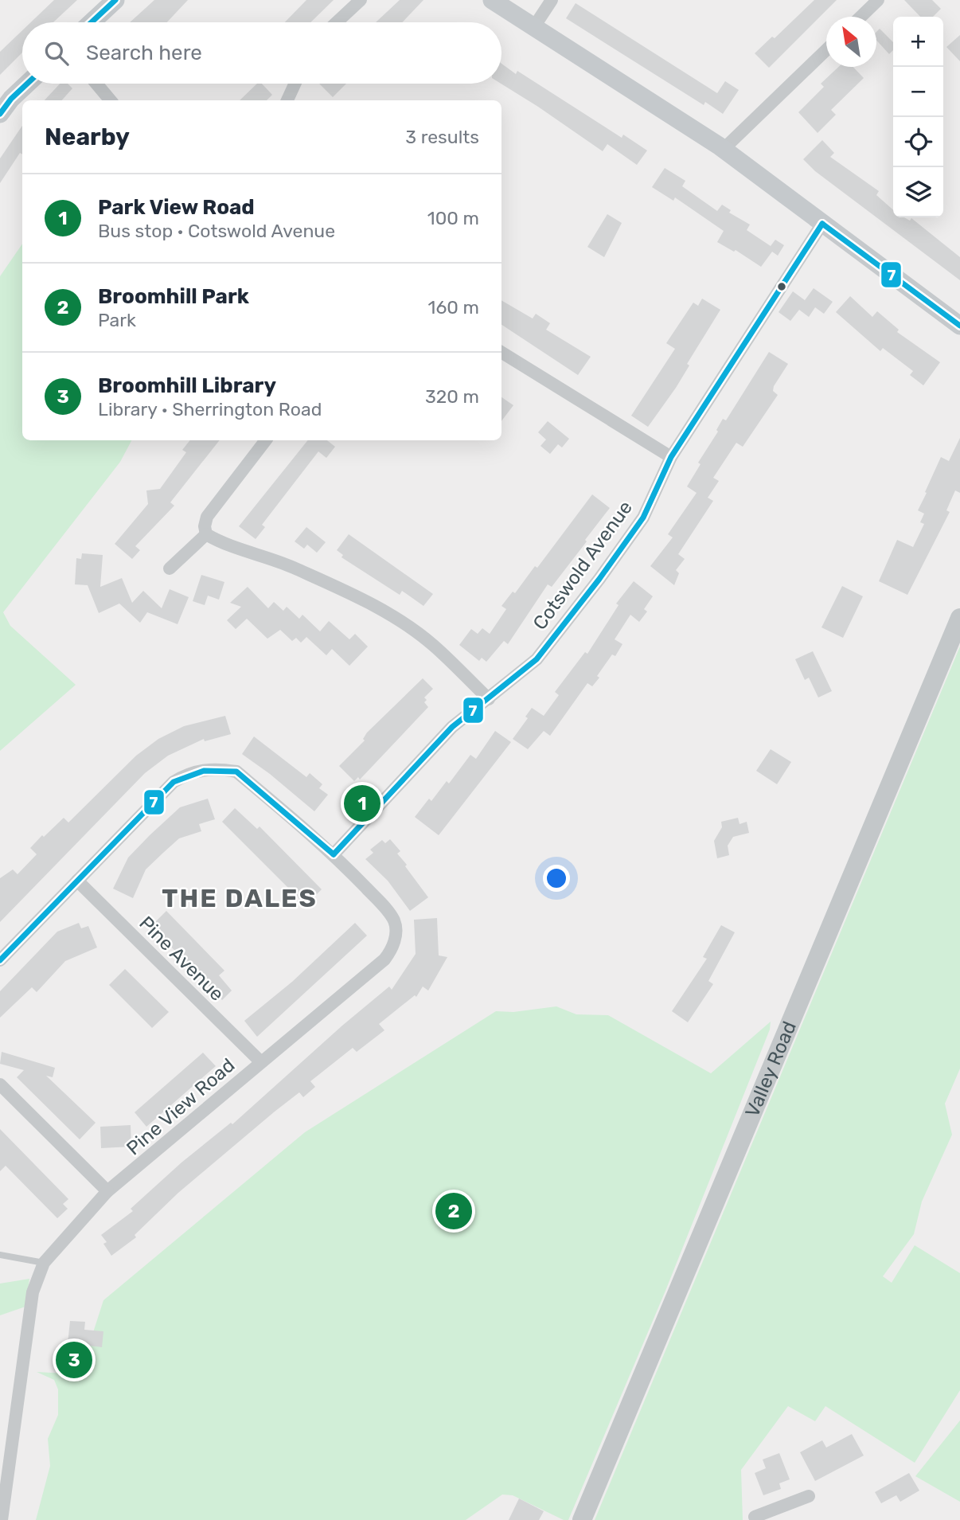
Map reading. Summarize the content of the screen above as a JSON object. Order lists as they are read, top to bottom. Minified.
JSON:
{"streets":{"main road":["Valley Road"],"street":["Cotswold Avenue","Pine Avenue","Pine View Road"]},"crossings":[["Cotswold Avenue","Pine View Road"],["Pine Avenue","Pine View Road"]],"districts":["THE DALES"],"lines":["transit line 7"],"north":"top left","page":{"map_buttons":["+","−"],"search":"Search here","heading":["Nearby","3 results"],"list":[{"mark":"1","name":"Park View Road","note":"Bus stop · Cotswold Avenue","value":"100 m"},{"mark":"2","name":"Broomhill Park","note":"Park","value":"160 m"},{"mark":"3","name":"Broomhill Library","note":"Library · Sherrington Road","value":"320 m"}],"pins":["1","2","3"]}}
